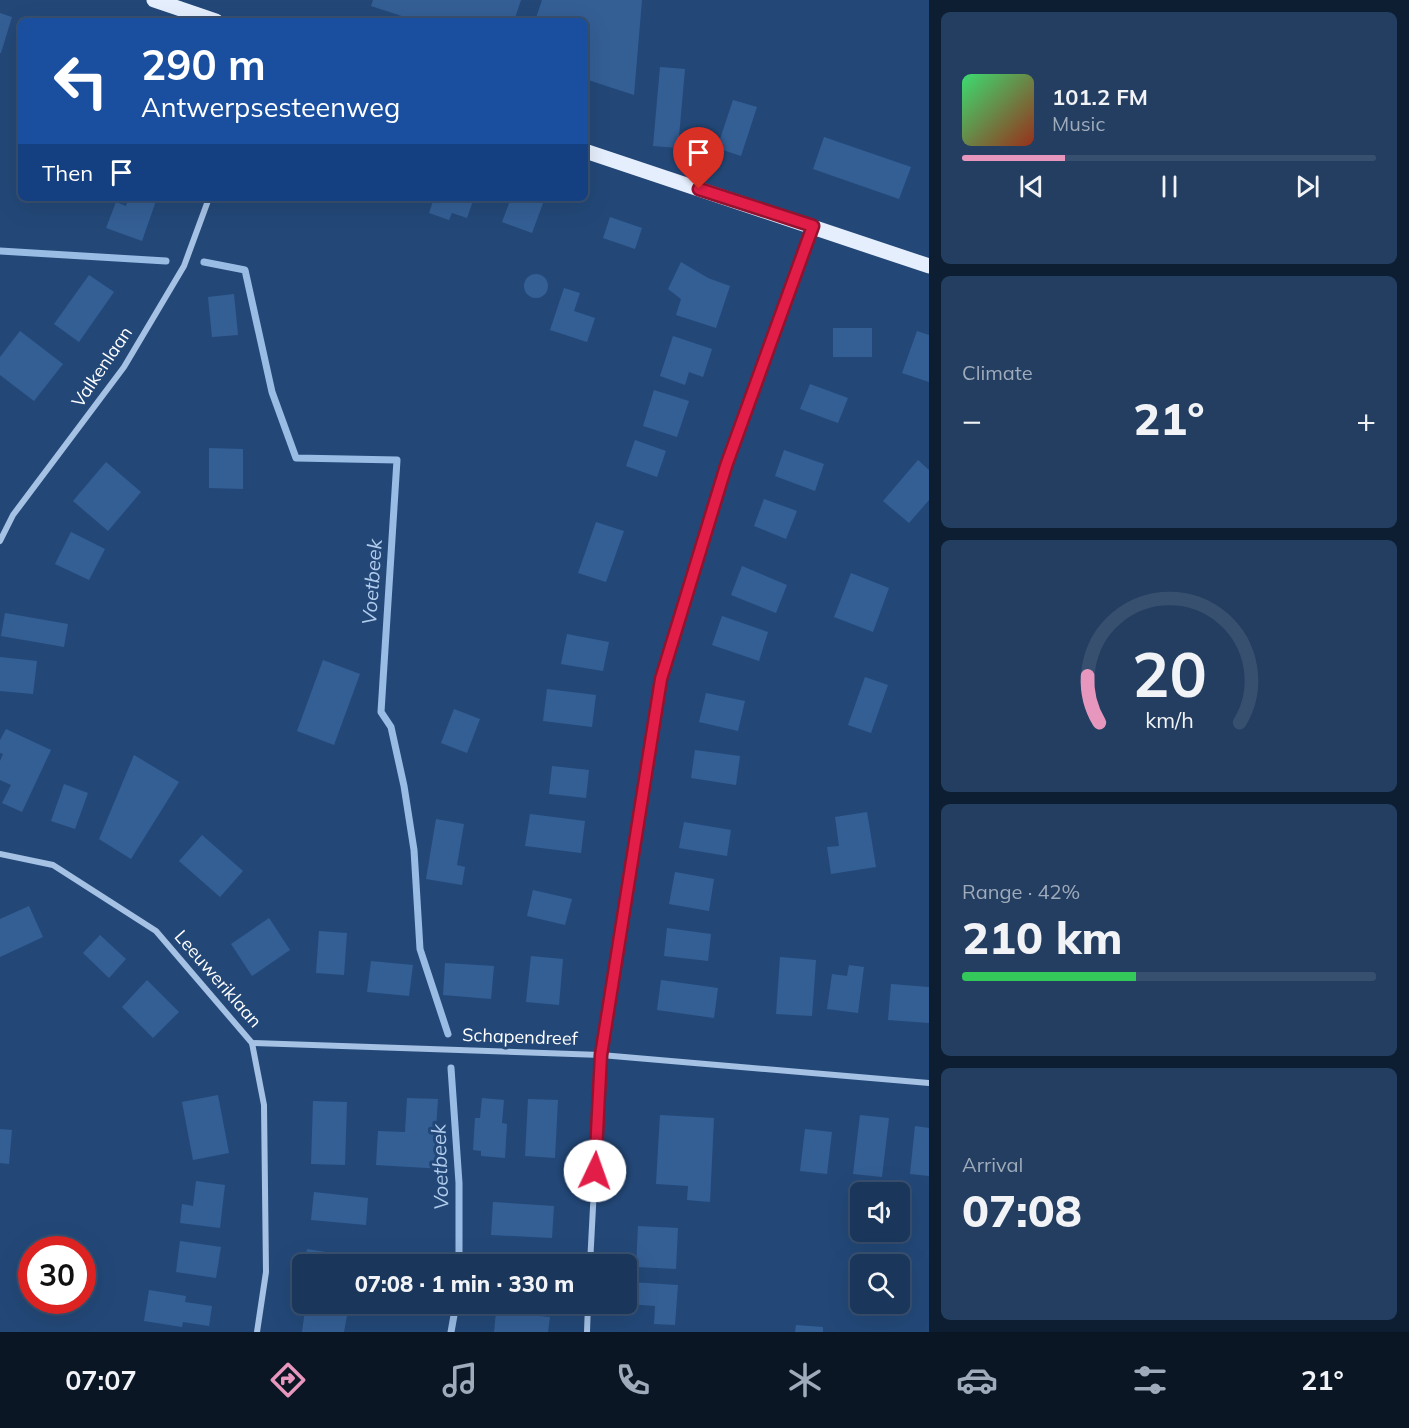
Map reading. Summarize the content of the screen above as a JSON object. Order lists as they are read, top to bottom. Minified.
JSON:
{"streets":{"street":["Valkenlaan","Leeuweriklaan","Schapendreef"]},"crossings":[["Leeuweriklaan","Schapendreef"]],"water":["Voetbeek"],"page":{"turn":["290 m","Antwerpsesteenweg"],"song":["101.2 FM","Music"],"then":"Then","tile":["Climate",["Range · 42%","210 km"],["Arrival","07:08"]],"heat":["−","21°","+"],"limit":"30","trip":"07:08 · 1 min · 330 m","tabs":["07:07","21°"],"gauge":["20","km/h"]}}
